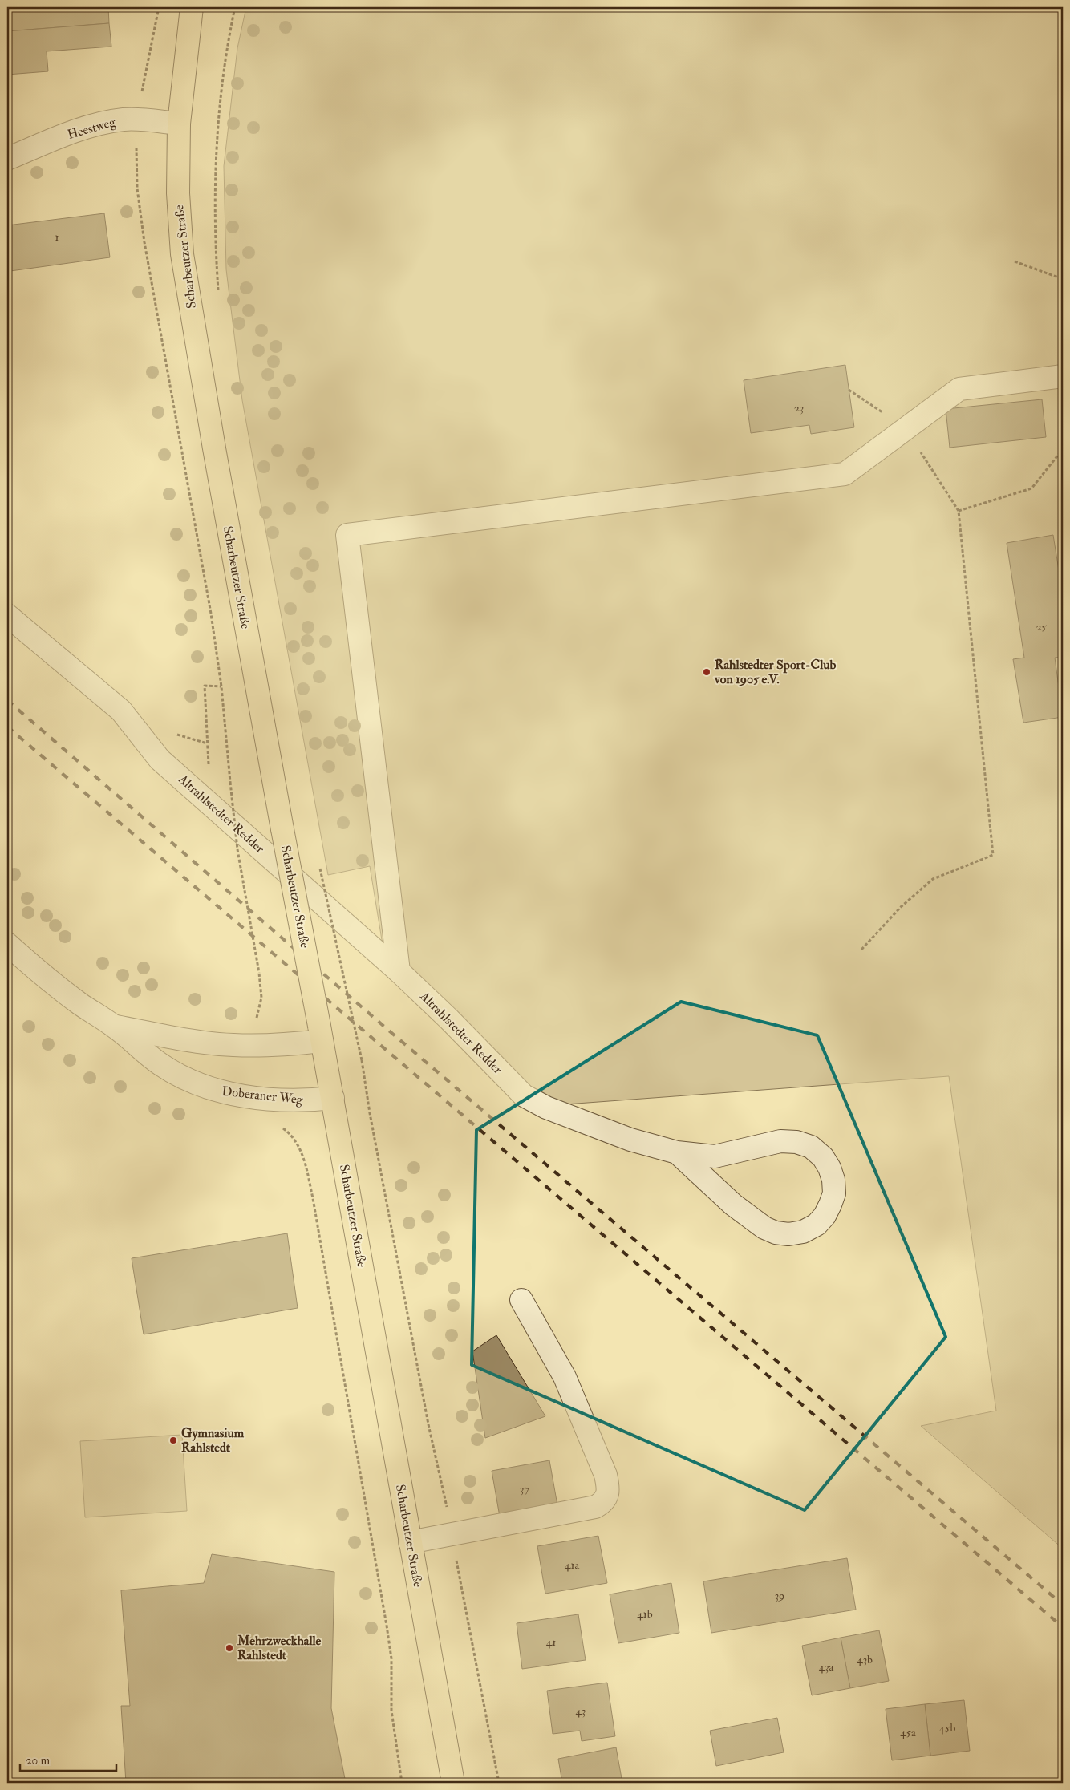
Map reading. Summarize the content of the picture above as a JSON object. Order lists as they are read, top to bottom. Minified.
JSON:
{"streets":{"main road":["Scharbeutzer Straße"],"street":["Heestweg","Altrahlstedter Redder","Doberaner Weg"]},"crossings":[["Heestweg","Scharbeutzer Straße"],["Scharbeutzer Straße","Doberaner Weg"]],"places":["Rahlstedter Sport-Club von 1905 e.V.","Gymnasium Rahlstedt","Mehrzweckhalle Rahlstedt"],"house_numbers":["1","23","25","37","41a","39","41b","41","43b","43a","43","45b","45a"],"scale_bar":"20 m"}
